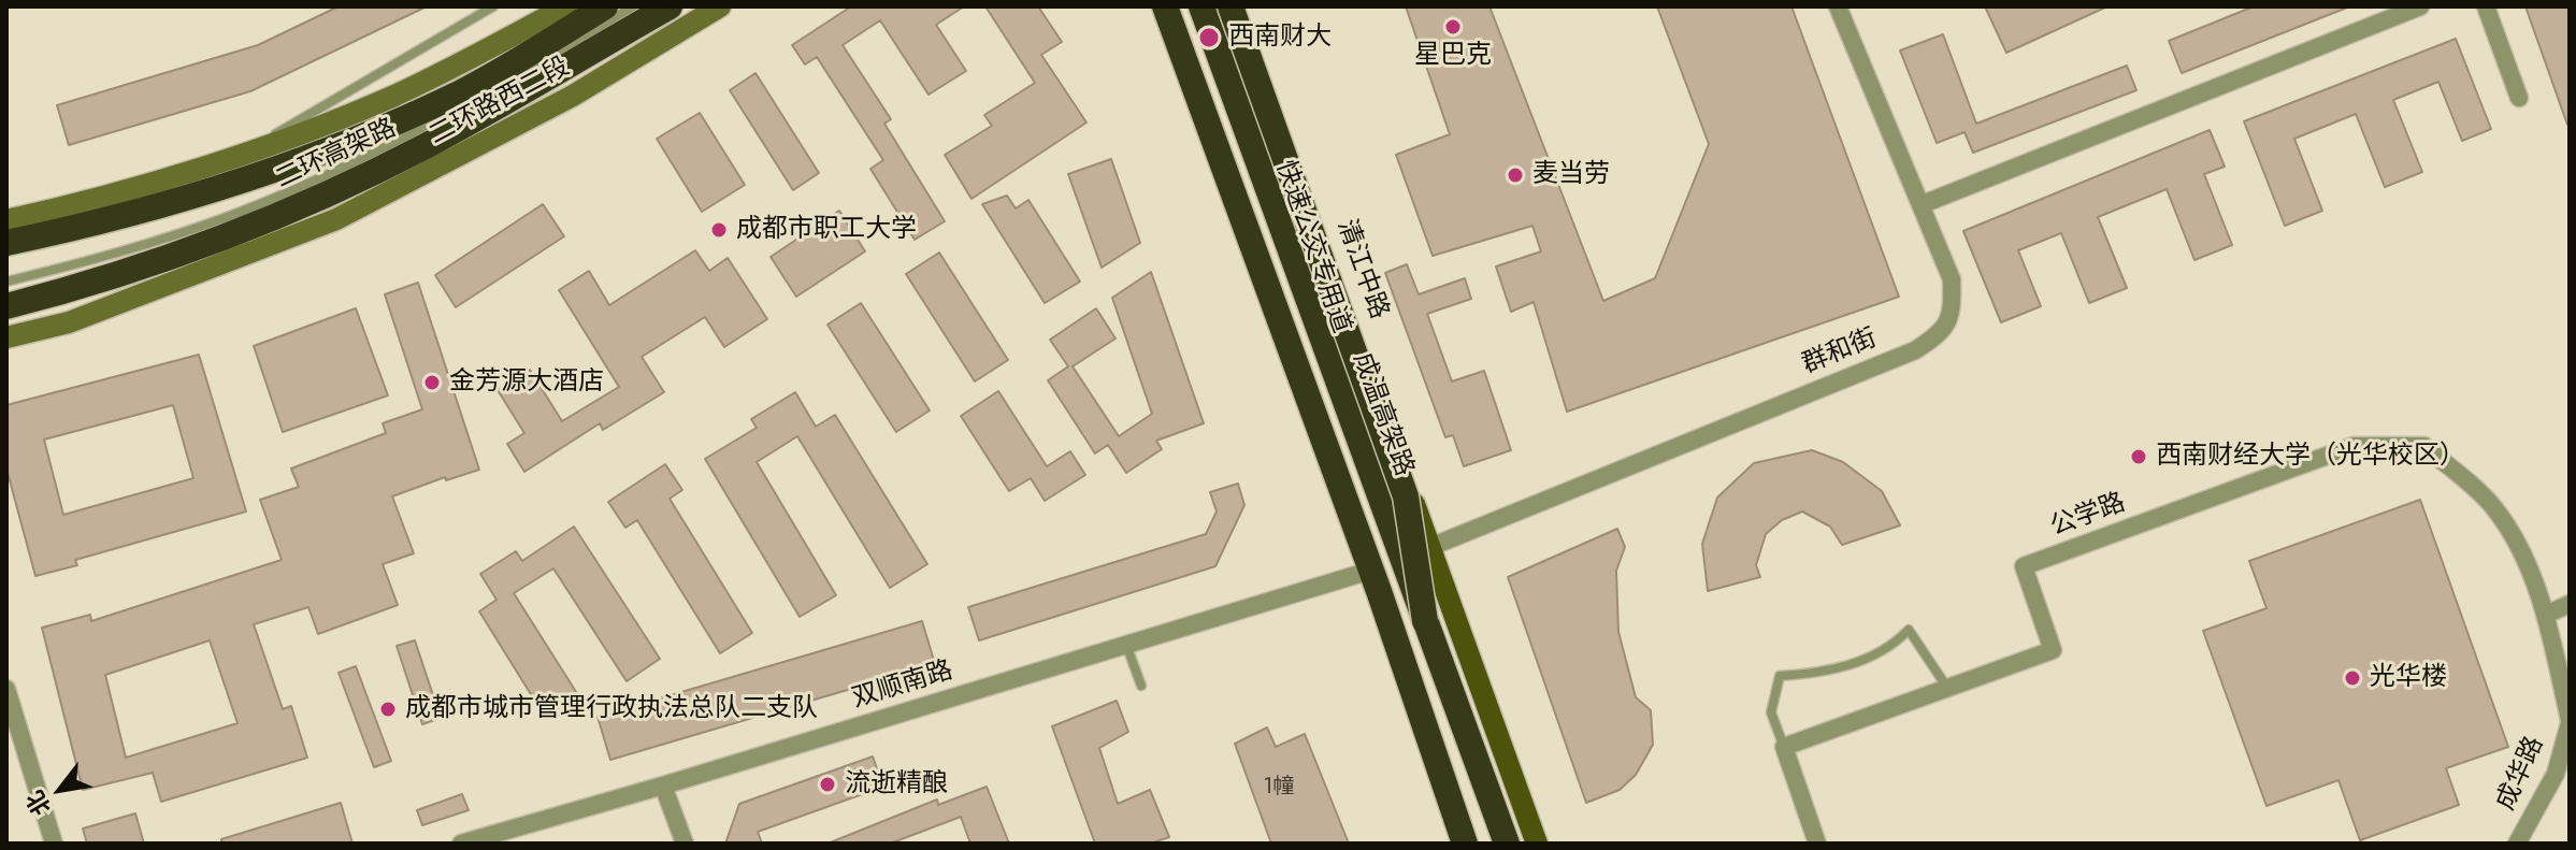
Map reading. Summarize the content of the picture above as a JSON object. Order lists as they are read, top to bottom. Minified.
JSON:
{"streets":{"highway":["二环高架路","成温高架路"],"main road":["二环路西二段","清江中路"],"street":["群和街","公学路","双顺南路","成华路"],"lane":["快速公交专用道"]},"crossings":[["快速公交专用道","成温高架路"],["清江中路","群和街"],["公学路","成华路"]],"places":["星巴克","西南财大","麦当劳","成都市职工大学","金芳源大酒店","西南财经大学（光华校区）","光华楼","成都市城市管理行政执法总队二支队","流逝精酿"],"house_numbers":["1幢"],"north":"bottom left"}
